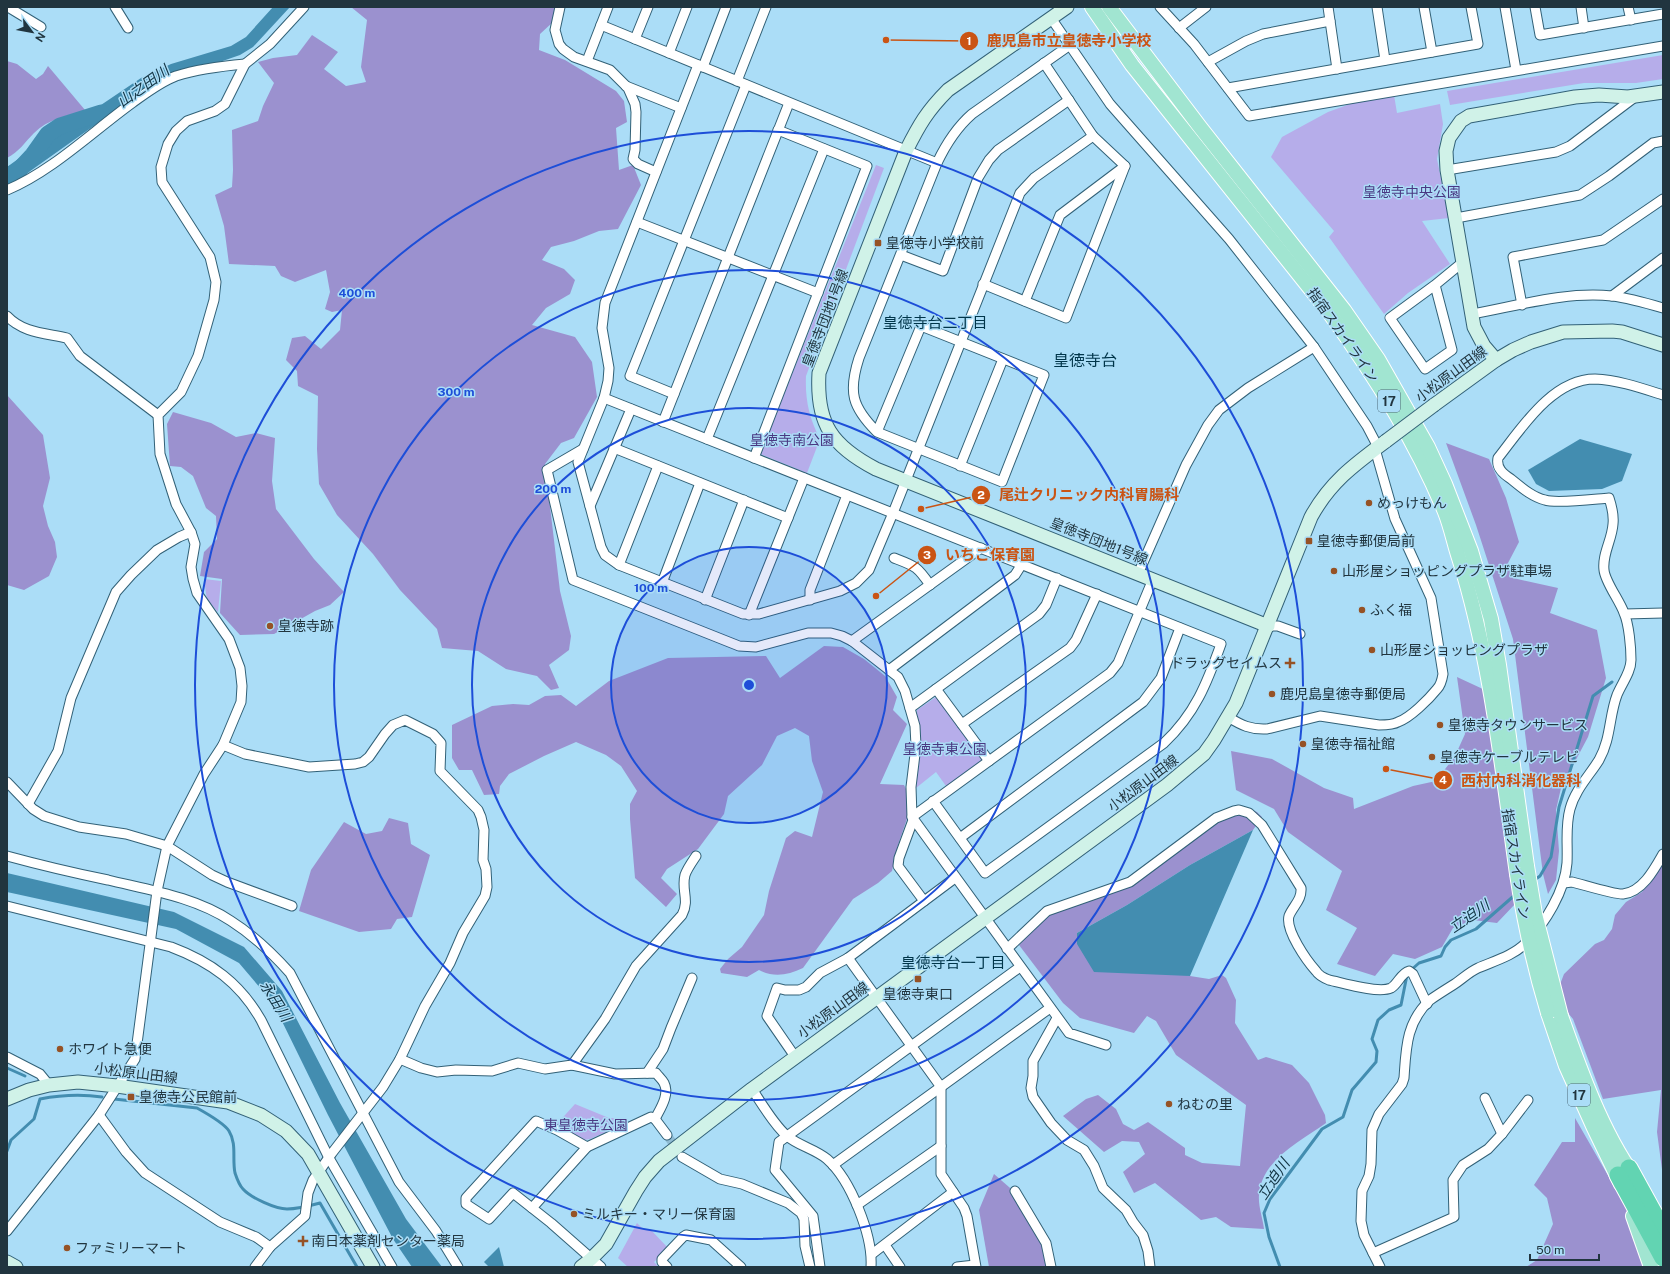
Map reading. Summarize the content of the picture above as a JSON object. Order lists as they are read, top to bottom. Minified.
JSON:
{"streets":{"highway":["17"],"main road":["指宿スカイライン"],"street":["皇徳寺団地1号線","小松原山田線"]},"crossings":[["皇徳寺団地1号線","小松原山田線"],["指宿スカイライン","17"]],"districts":["皇徳寺台二丁目","皇徳寺台","皇徳寺台一丁目"],"water":["山之田川","立迫川","永田川"],"parks":["皇徳寺中央公園","皇徳寺南公園","皇徳寺東公園","東皇徳寺公園"],"places":{"other":["鹿児島市立皇徳寺小学校","めっけもん","尾辻クリニック内科胃腸科","山形屋ショッピングプラザ駐車場","いちご保育園","ふく福","皇徳寺跡","山形屋ショッピングプラザ","鹿児島皇徳寺郵便局","皇徳寺タウンサービス","皇徳寺福祉館","皇徳寺ケーブルテレビ","西村内科消化器科","ホワイト急便","ねむの里","ミルキー・マリー保育園","ファミリーマート"],"transit":["皇徳寺小学校前","皇徳寺郵便局前","皇徳寺東口","皇徳寺公民館前"],"health":["ドラッグセイムス","南日本薬剤センター薬局"]},"scale_bar":"50 m","north":"bottom right","rings":["400 m","300 m","200 m","100 m"]}
